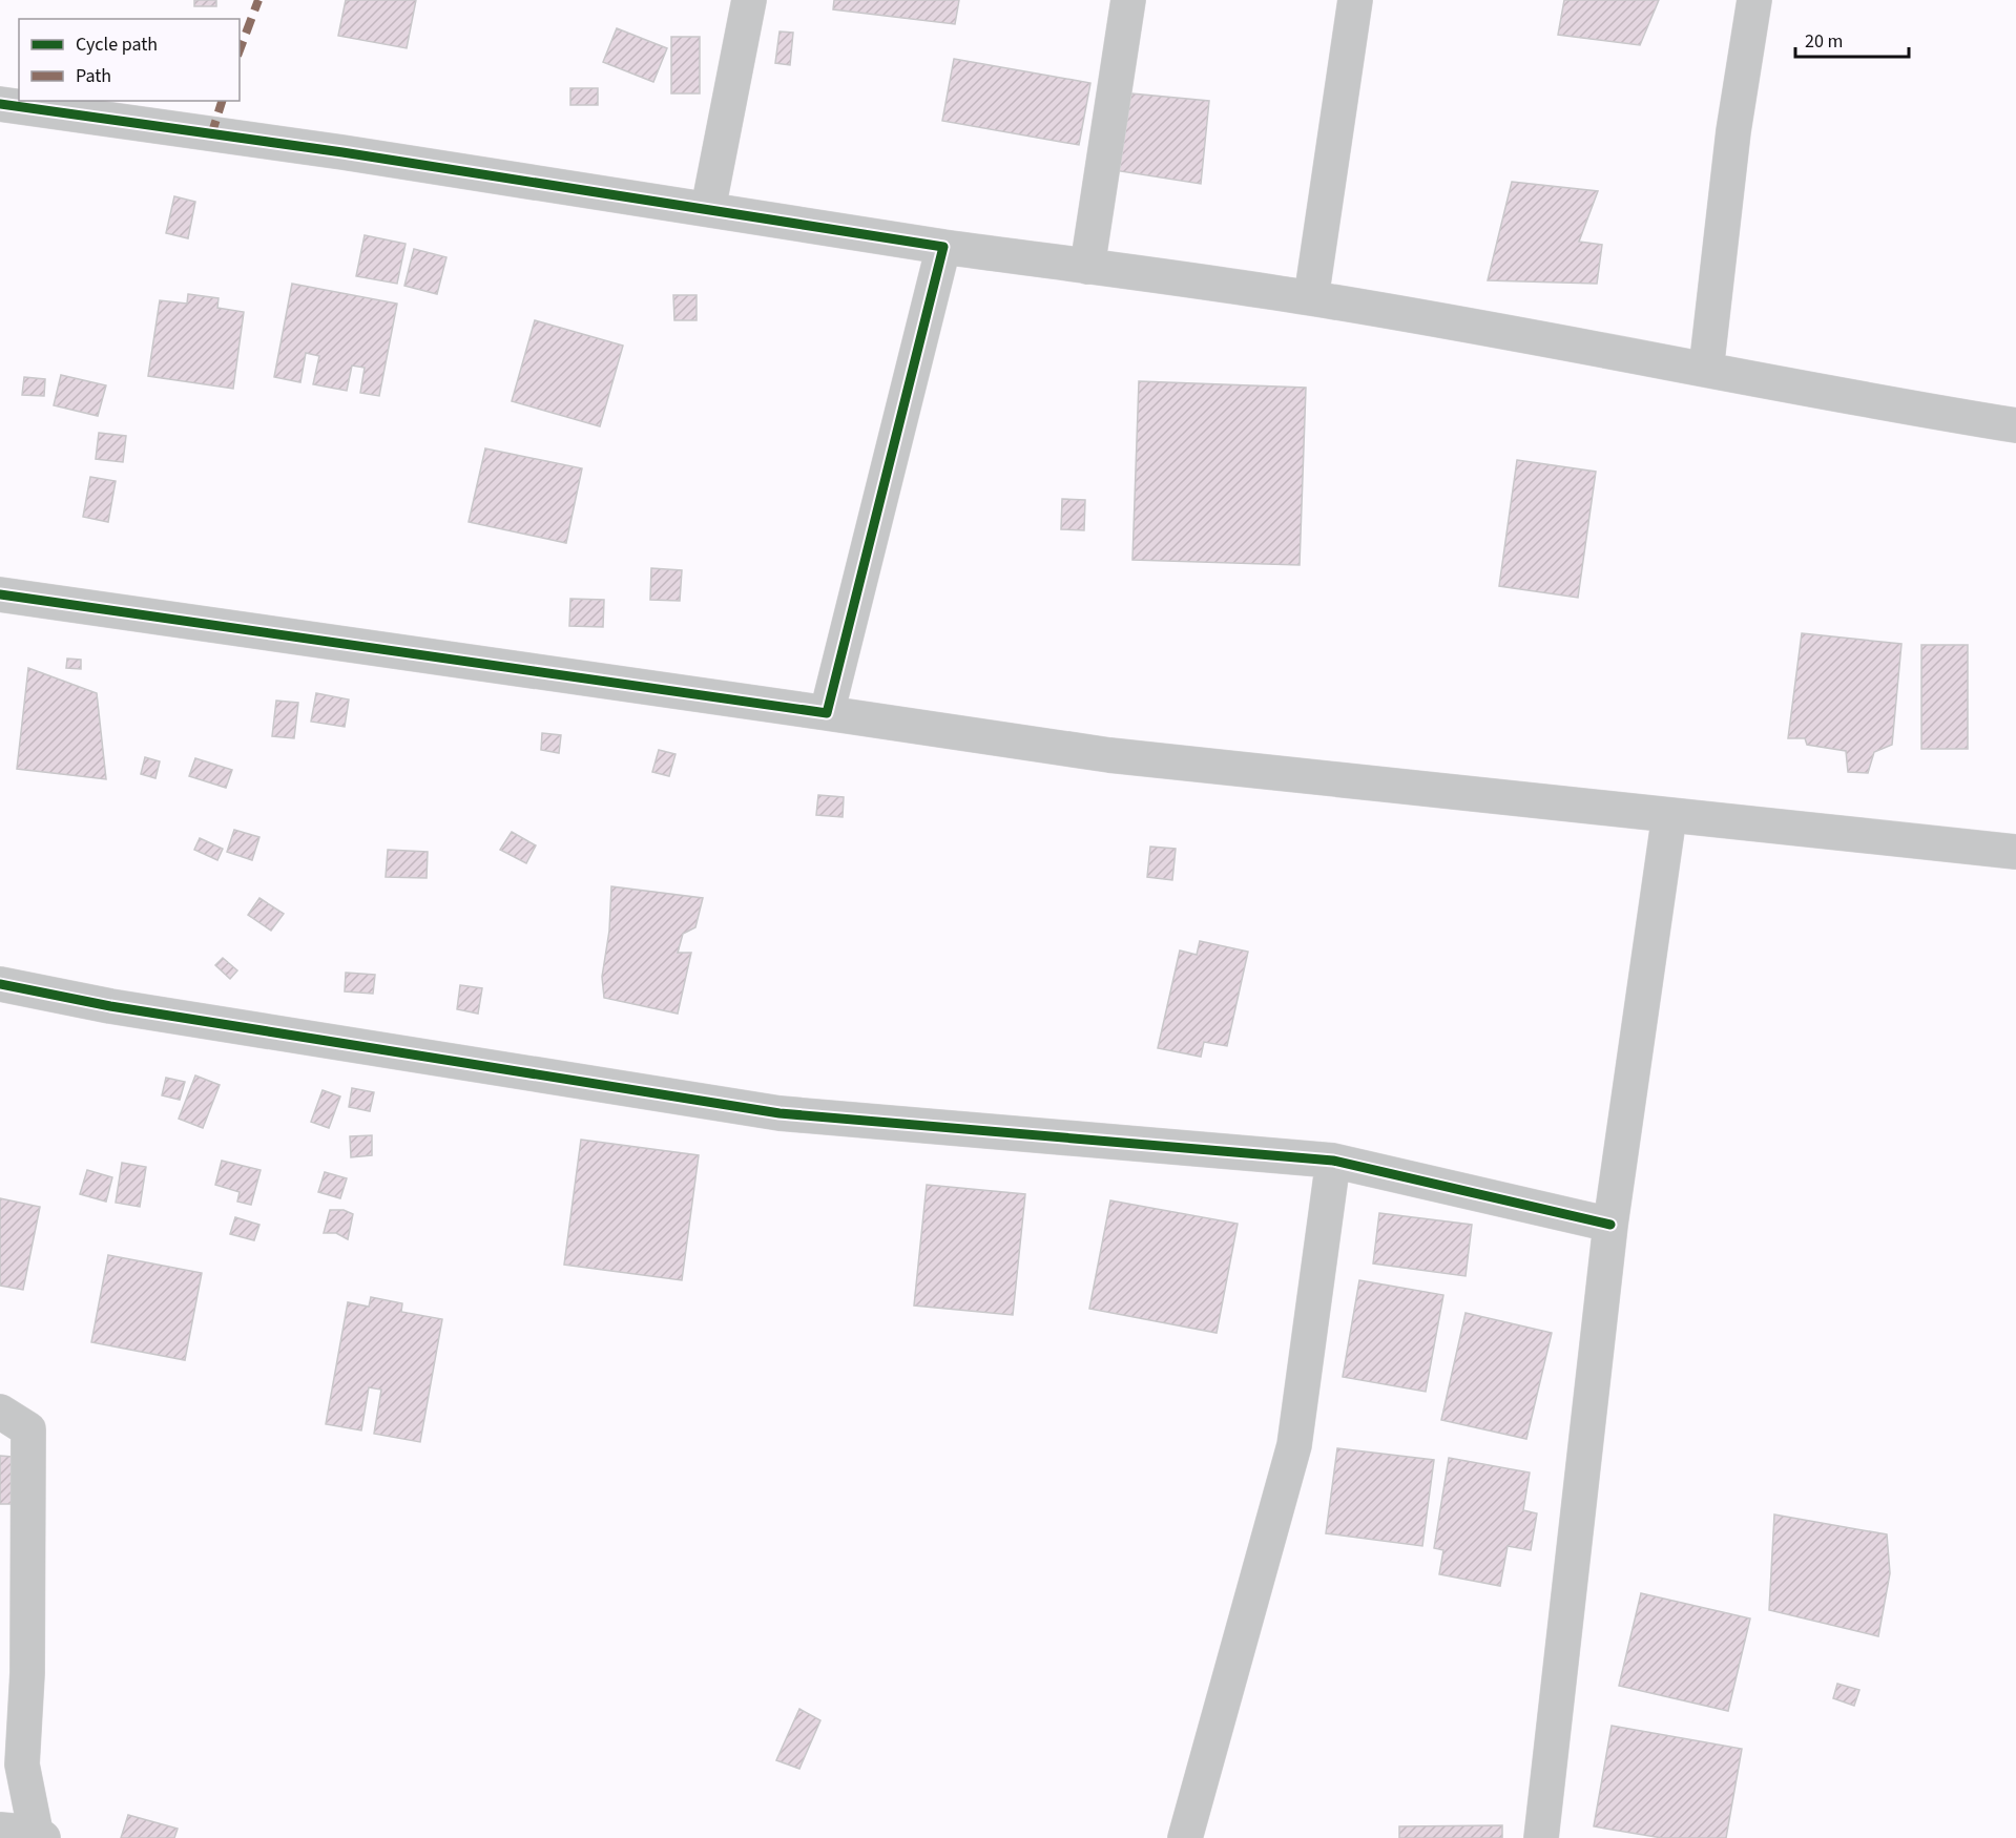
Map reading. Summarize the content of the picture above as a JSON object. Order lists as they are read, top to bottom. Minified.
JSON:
{"legend":["Cycle path","Path"],"scale_bar":"20 m"}
